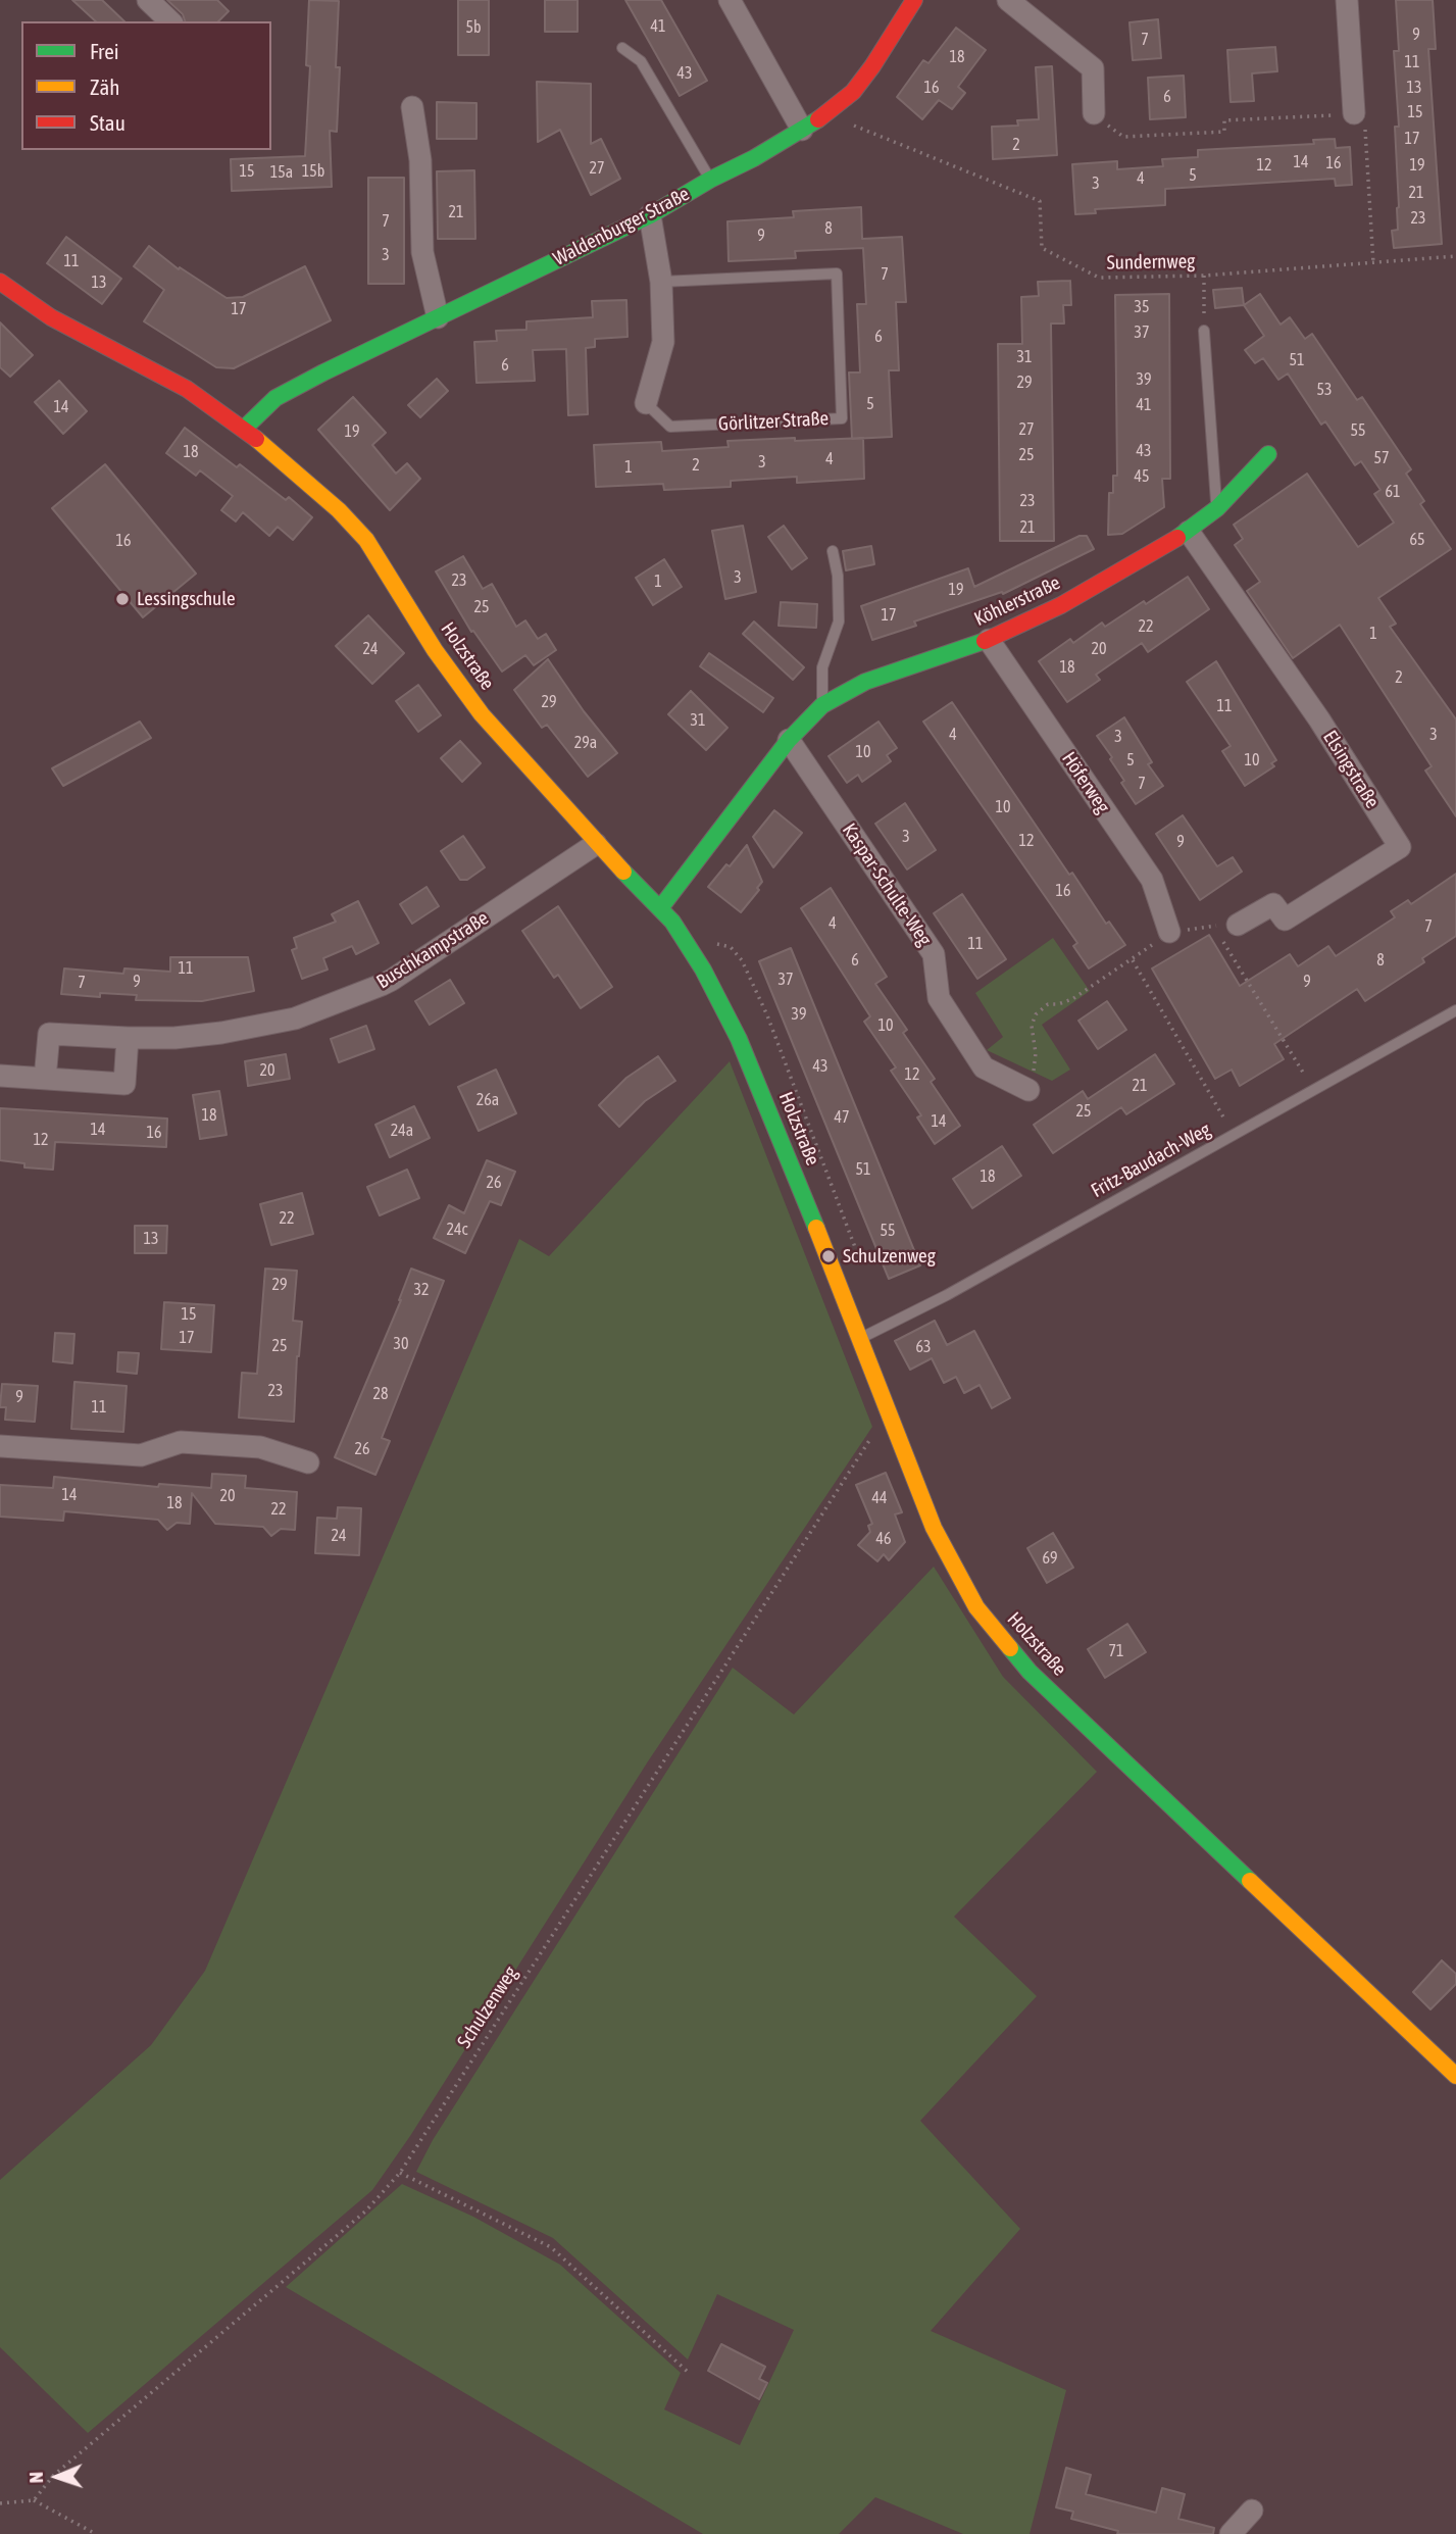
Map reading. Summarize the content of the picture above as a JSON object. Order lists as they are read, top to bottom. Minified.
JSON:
{"streets":{"street":["Waldenburger Straße","Görlitzer Straße","Köhlerstraße","Holzstraße","Elsingstraße","Höferweg","Kaspar-Schulte-Weg","Buschkampstraße"],"lane":["Fritz-Baudach-Weg"],"path":["Sundernweg","Schulzenweg"]},"crossings":[["Waldenburger Straße","Sundernweg"],["Waldenburger Straße","Görlitzer Straße"],["Waldenburger Straße","Holzstraße"],["Köhlerstraße","Holzstraße"],["Köhlerstraße","Elsingstraße"],["Köhlerstraße","Höferweg"],["Köhlerstraße","Kaspar-Schulte-Weg"],["Holzstraße","Buschkampstraße"],["Holzstraße","Fritz-Baudach-Weg"],["Holzstraße","Schulzenweg"]],"places":["Lessingschule","Schulzenweg"],"house_numbers":["41","5b","9","7","18","11","43","16","13","6","15","17","2","14","16","12","19","27","15","15b","15a","5","4","3","21","21","23","7","8","9","3","11","7","13","35","17","37","6","31","51","6","39","29","53","5","41","14","27","55","19","43","18","25","57","4","3","2","1","45","61","23","21","65","16","3","23","1","19","25","17","22","1","24","20","18","2","29","11","31","4","3","3","29a","10","5","10","7","10","3","12","9","16","4","7","11","6","8","11","37","9","9","7","39","10","43","20","12","21","26a","25","18","47","14","14","24a","16","12","51","18","26","22","24c","55","13","29","32","15","17","30","25","63","23","28","9","11","26","14","20","44","18","22","24","46","69","71"],"legend":["Frei","Zäh","Stau"],"north":"left"}
